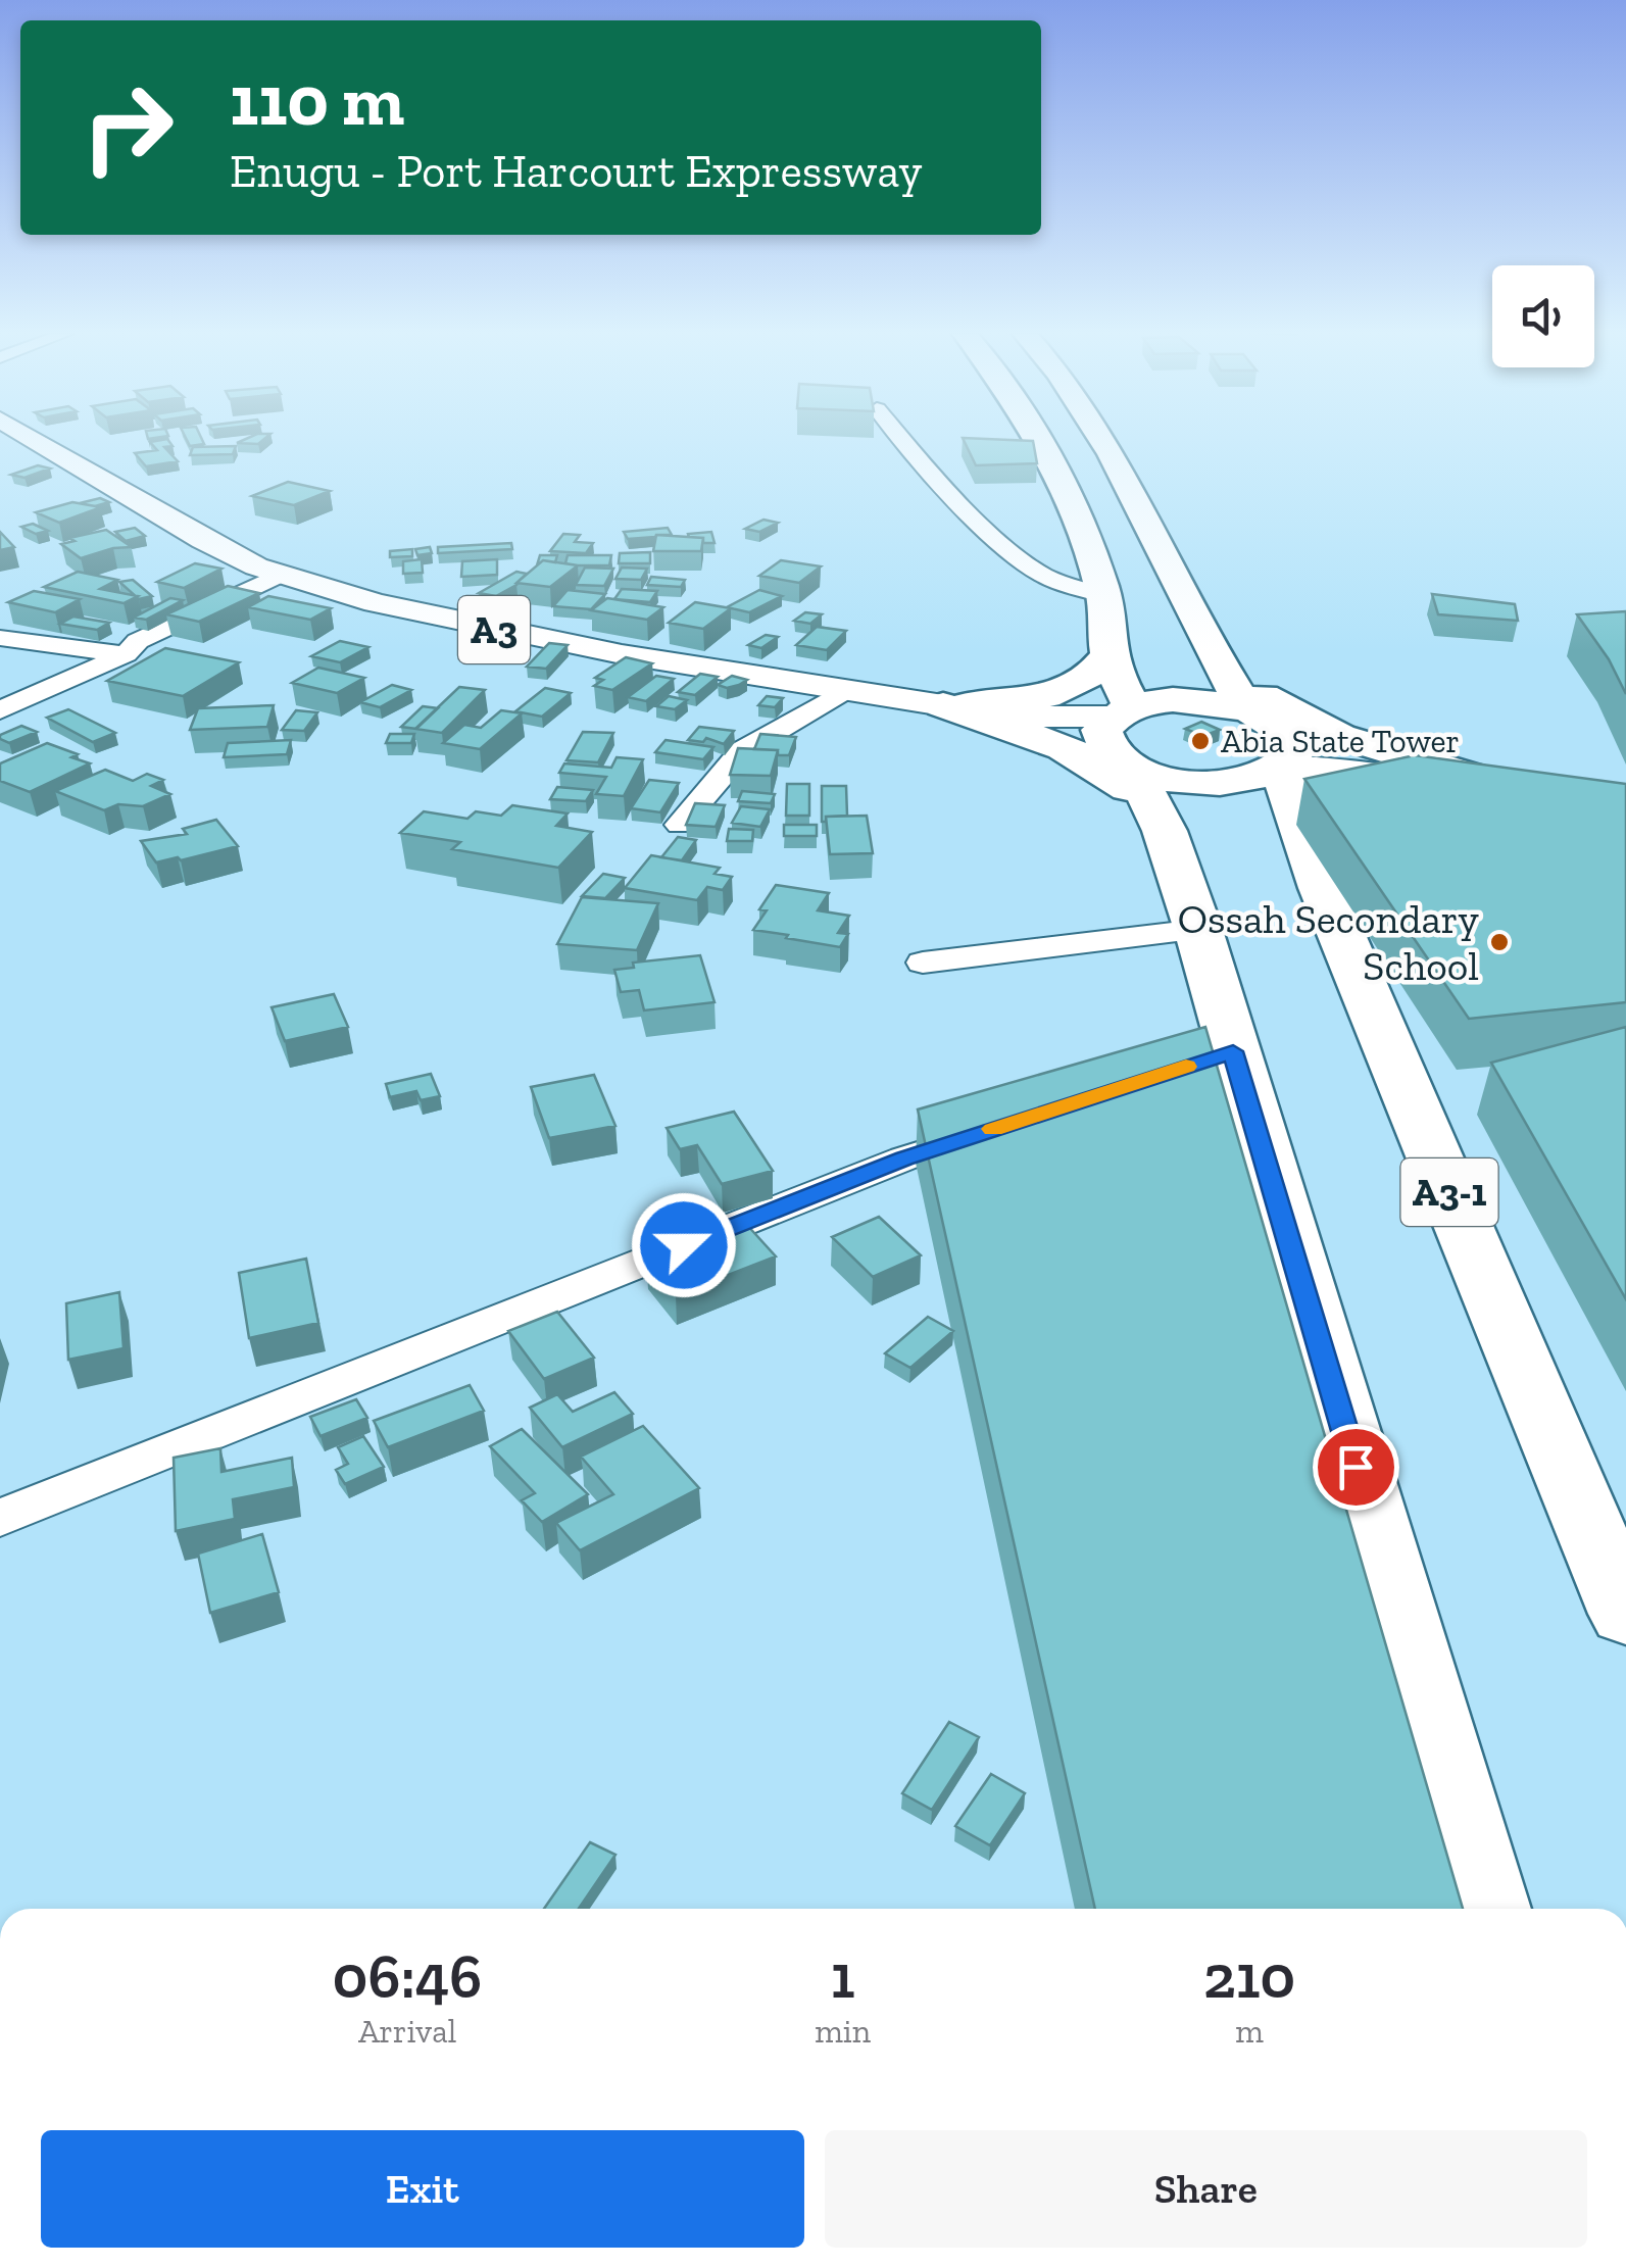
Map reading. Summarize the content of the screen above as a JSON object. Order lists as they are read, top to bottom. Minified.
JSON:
{"streets":{"highway":["A3-1"],"main road":["A3"]},"places":["Abia State Tower","Ossah Secondary School"],"page":{"turn":["110 m","Enugu - Port Harcourt Expressway"],"eta":["06:46","Arrival","1","min","210","m"],"buttons":["Exit","Share"]}}
